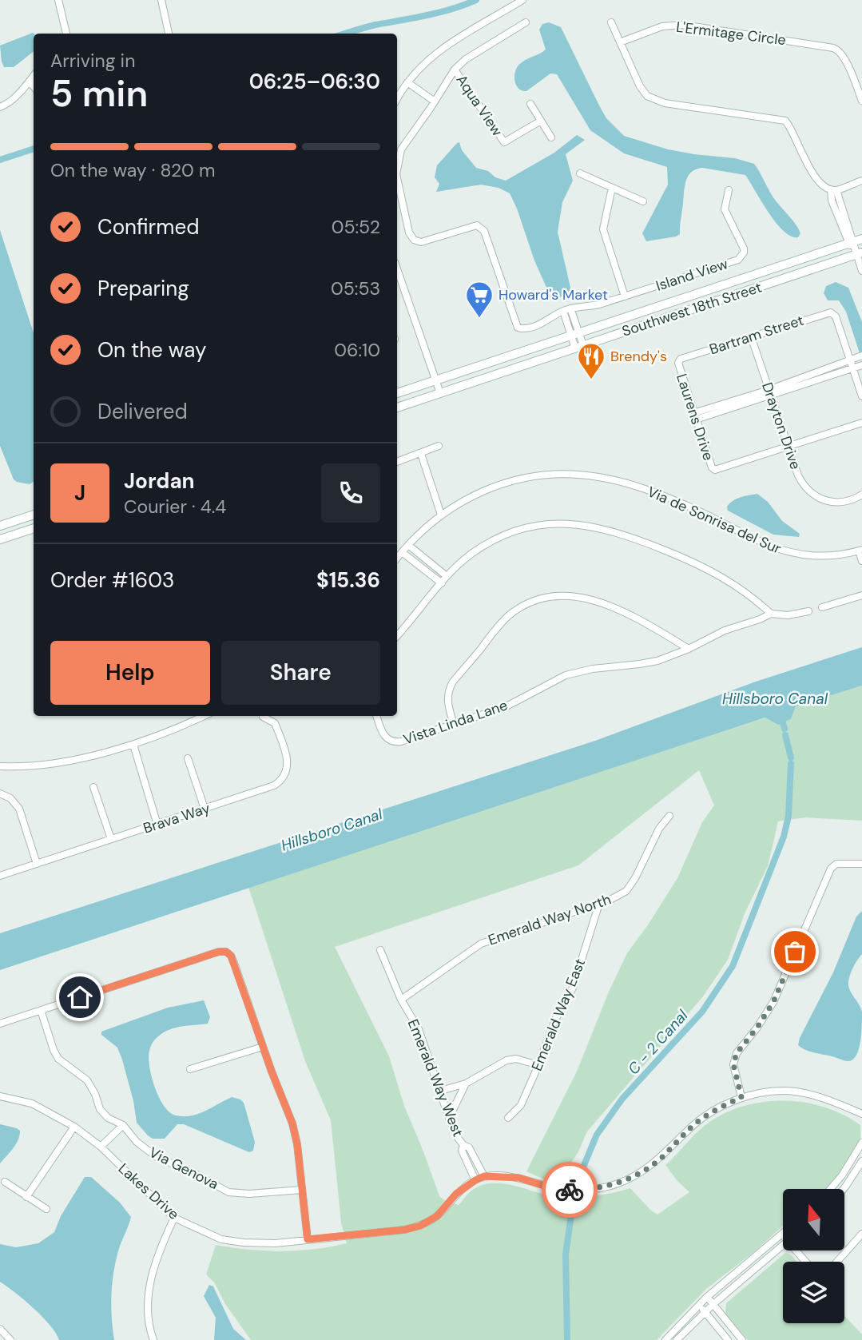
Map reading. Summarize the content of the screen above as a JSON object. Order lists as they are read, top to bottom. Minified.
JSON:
{"streets":{"main road":["Southwest 18th Street"],"street":["L'Ermitage Circle","Aqua View","Island View","Bartram Street","Laurens Drive","Drayton Drive","Via de Sonrisa del Sur","Vista Linda Lane","Brava Way","Emerald Way North","Emerald Way East","Emerald Way West","Via Genova","Lakes Drive"]},"crossings":[["Aqua View","Island View"],["Bartram Street","Laurens Drive"],["Bartram Street","Drayton Drive"],["Laurens Drive","Drayton Drive"],["Emerald Way North","Emerald Way East"],["Emerald Way North","Emerald Way West"],["Emerald Way West","Lakes Drive"]],"water":["Hillsboro Canal","C - 2 Canal"],"places":{"supermarket":["Howard's Market"],"restaurant":["Brendy's"]},"north":"top","page":{"heading":["5 min","Arriving in","06:25–06:30"],"panel":["Jordan","Courier · 4.4","Order #1603","$15.36"],"bar":"On the way · 820 m","list":[["Confirmed","05:52"],["Preparing","05:53"],["On the way","06:10"],"Delivered"],"round":"J","buttons":["Help","Share"]}}
